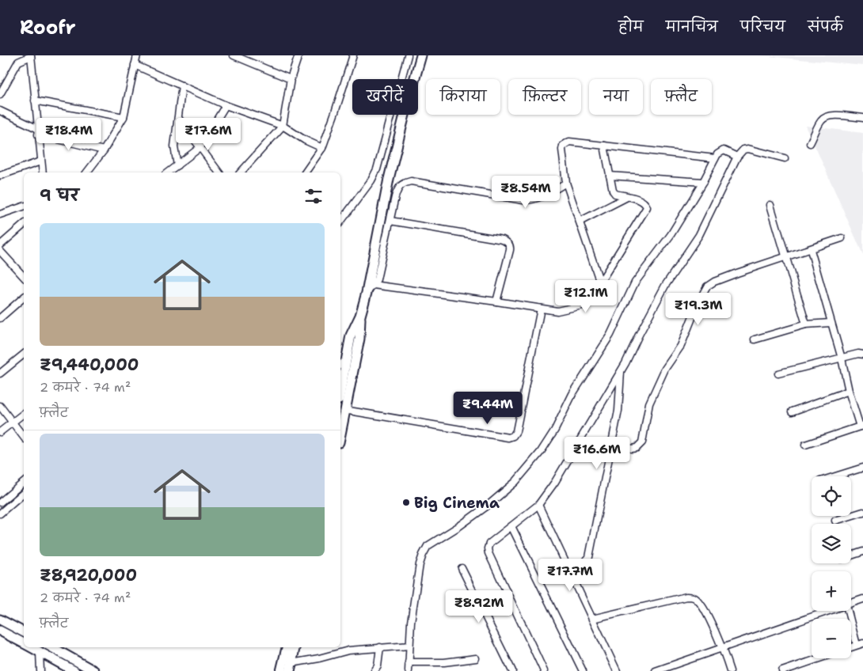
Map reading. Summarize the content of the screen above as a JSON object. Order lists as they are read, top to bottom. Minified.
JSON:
{"places":["Big Cinema"],"page":{"header":"Roofr","nav":["होम","मानचित्र","परिचय","संपर्क"],"chip":["खरीदें","किराया","फ़िल्टर","नया","फ़्लैट"],"price":["₹18.4M","₹17.6M","₹8.54M","₹12.1M","₹19.3M","₹9.44M","₹16.6M","₹17.7M","₹8.92M"],"heading":"9 घर","list":[{"name":"₹9,440,000","note":"2 कमरे · 74 m² · फ़्लैट"},{"name":"₹8,920,000","note":"2 कमरे · 74 m² · फ़्लैट"}],"map_buttons":["+","−"]}}
